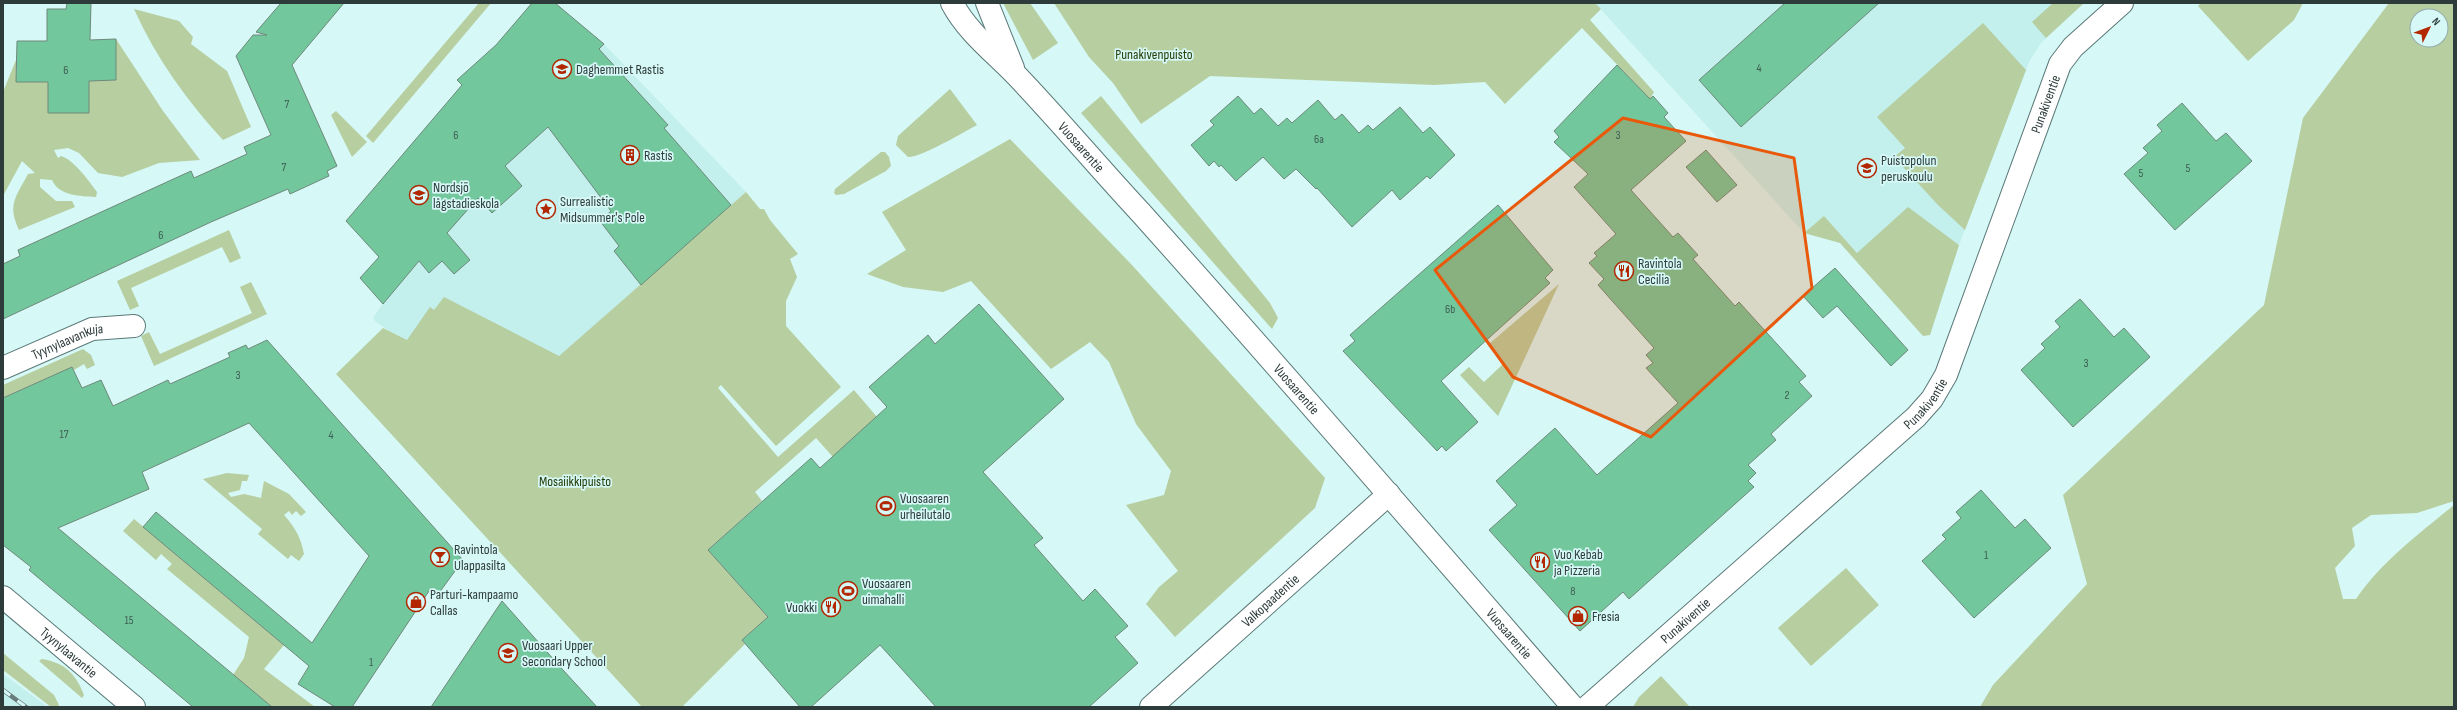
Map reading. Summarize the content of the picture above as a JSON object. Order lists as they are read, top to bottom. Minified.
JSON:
{"streets":{"street":["Punakiventie","Vuosaarentie","Tyynylaavankuja","Valkopaadentie","Tyynylaavantie"]},"crossings":[["Vuosaarentie","Valkopaadentie"]],"parks":["Punakivenpuisto","Mosaiikkipuisto"],"places":{"school or university":["Daghemmet Rastis","Puistopolun peruskoulu","Nordsjö lågstadieskola","Vuosaari Upper Secondary School"],"building":["Rastis"],"place":["Surrealistic Midsummer's Pole"],"restaurant":["Ravintola Cecilia","Vuo Kebab ja Pizzeria","Vuokki"],"sports":["Vuosaaren urheilutalo","Vuosaaren uimahalli"],"bar":["Ravintola Ulappasilta"],"shop":["Parturi-kampaamo Callas","Fresia"]},"house_numbers":["4","6","7","6","3","6a","7","5","5","6","6b","3","3","2","17","4","1","8","15","1"],"north":"top right"}
